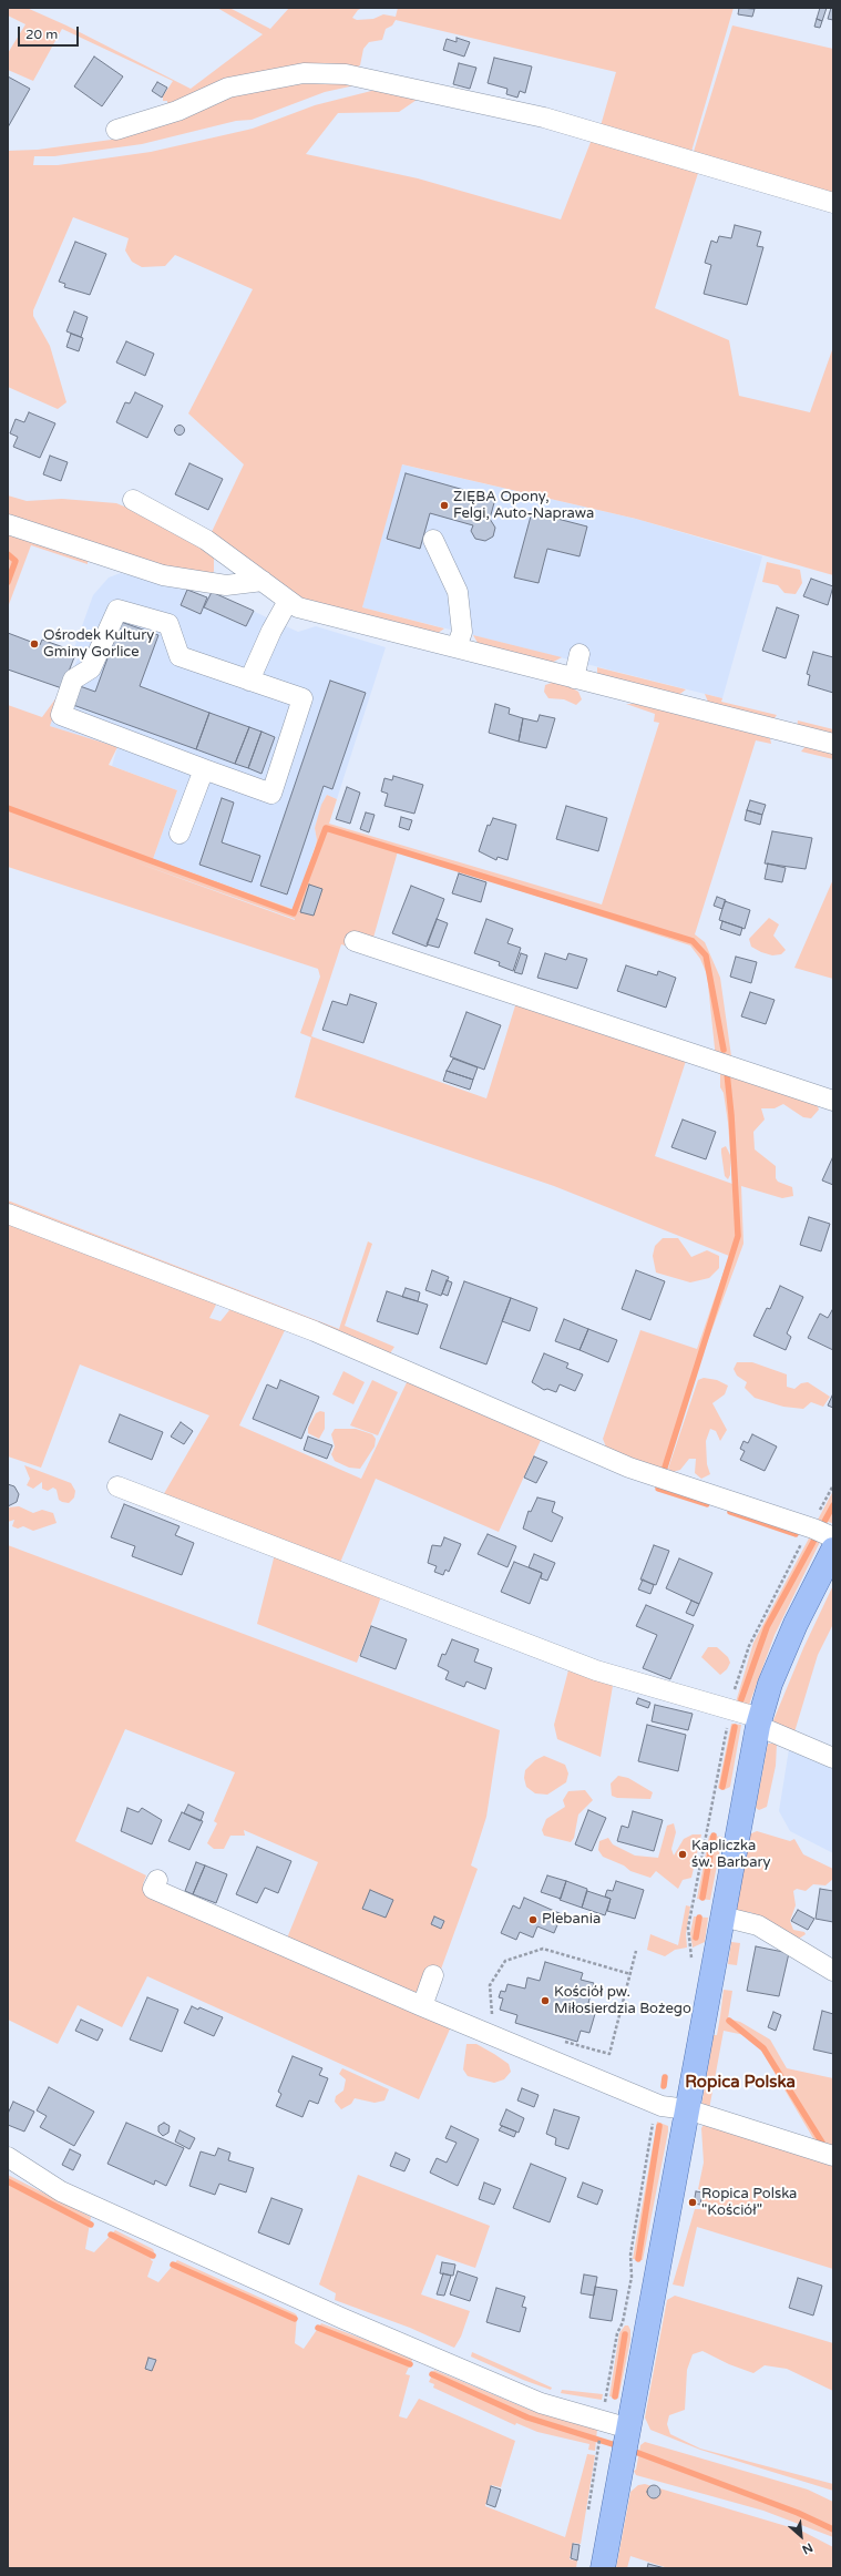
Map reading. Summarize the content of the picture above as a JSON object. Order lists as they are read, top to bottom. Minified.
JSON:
{"districts":["Ropica Polska"],"places":["ZIĘBA Opony, Felgi, Auto-Naprawa","Ośrodek Kultury Gminy Gorlice","Kapliczka św. Barbary","Plebania","Kościół pw. Miłosierdzia Bożego","Ropica Polska \"Kościół\""],"scale_bar":"20 m","north":"bottom right"}
